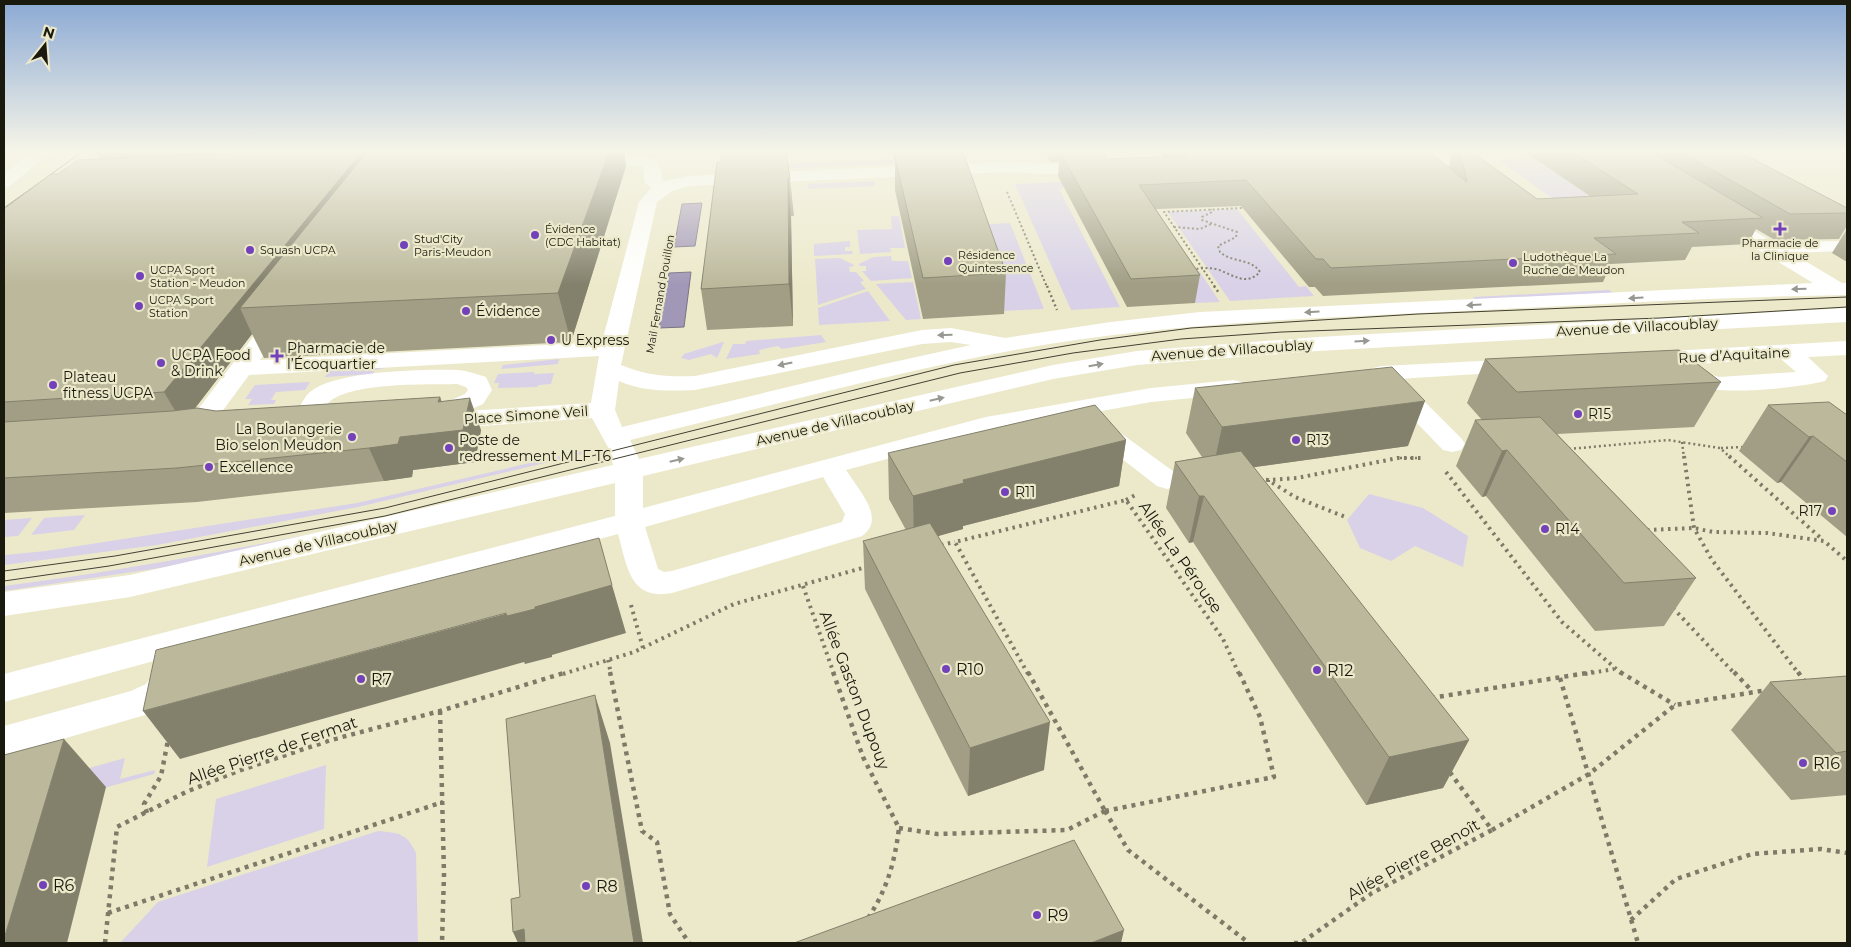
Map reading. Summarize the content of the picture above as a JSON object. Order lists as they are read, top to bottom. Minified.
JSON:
{"streets":{"street":["Avenue de Villacoublay","Rue d’Aquitaine","Place Simone Veil"],"path":["Mail Fernand Pouillon","Allée La Pérouse","Allée Gaston Dupouy","Allée Pierre de Fermat","Allée Pierre Benoît"]},"crossings":[["Mail Fernand Pouillon","Avenue de Villacoublay"],["Allée Gaston Dupouy","Allée Pierre de Fermat"]],"places":{"health":["Pharmacie de la Clinique","Pharmacie de l’Écoquartier"],"other":["Évidence (CDC Habitat)","Stud'City Paris-Meudon","Squash UCPA","Résidence Quintessence","Ludothèque La Ruche de Meudon","UCPA Sport Station - Meudon","UCPA Sport Station","Évidence","U Express","UCPA Food & Drink","Plateau fitness UCPA","R15","La Boulangerie Bio selon Meudon","R13","Poste de redressement MLF T6","Excellence","R11","R17","R14","R10","R12","R7","R16","R6","R8","R9"]},"north":"top"}
